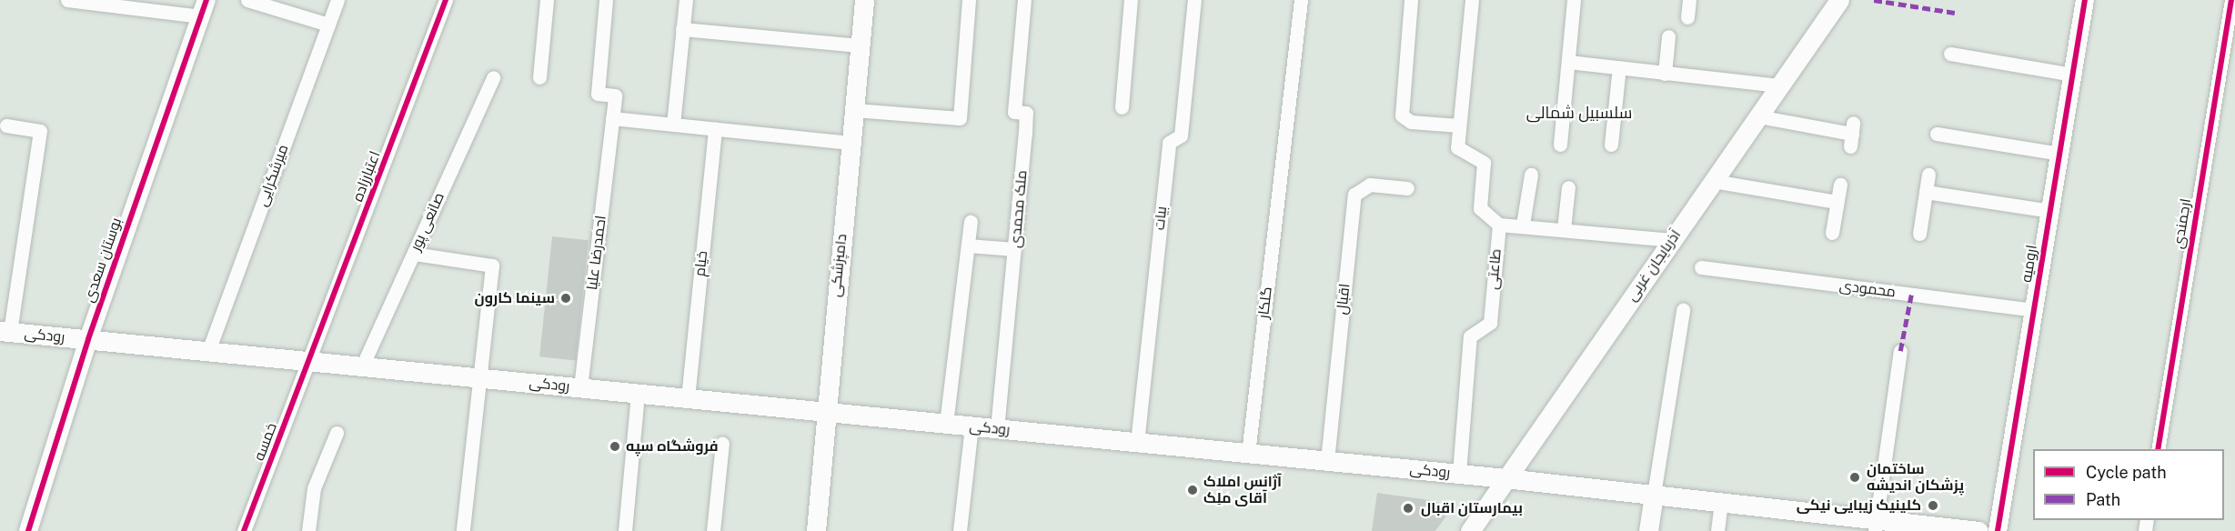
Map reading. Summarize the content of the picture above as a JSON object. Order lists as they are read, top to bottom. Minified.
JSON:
{"streets":{"main road":["دامپزشکی","آذربایجان غربی","رودکی"],"street":["میرشکرایی","اعتبارزاده","ملک محمدی","بیات","صانعی پور","ارجمندی","احمدرضا علیا","بوستان سعدی","خیام","ارومیه","طاعتی","محمودی","اقبال","گلکار","خمسه"]},"crossings":[["میرشکرایی","رودکی"],["اعتبارزاده","رودکی"],["اعتبارزاده","خمسه"],["ملک محمدی","رودکی"],["بیات","رودکی"],["صانعی پور","رودکی"],["احمدرضا علیا","رودکی"],["بوستان سعدی","رودکی"],["خیام","رودکی"],["ارومیه","محمودی"],["دامپزشکی","رودکی"],["آذربایجان غربی","رودکی"],["طاعتی","رودکی"],["اقبال","رودکی"],["گلکار","رودکی"],["رودکی","خمسه"]],"districts":["سلسبیل شمالی"],"places":["سینما کارون","فروشگاه سپه","ساختمان پزشکان اندیشه","آژانس املاک آقای ملِک","کلینیک زیبایی نیکی","بیمارستان اقبال"],"legend":["Cycle path","Path"]}
